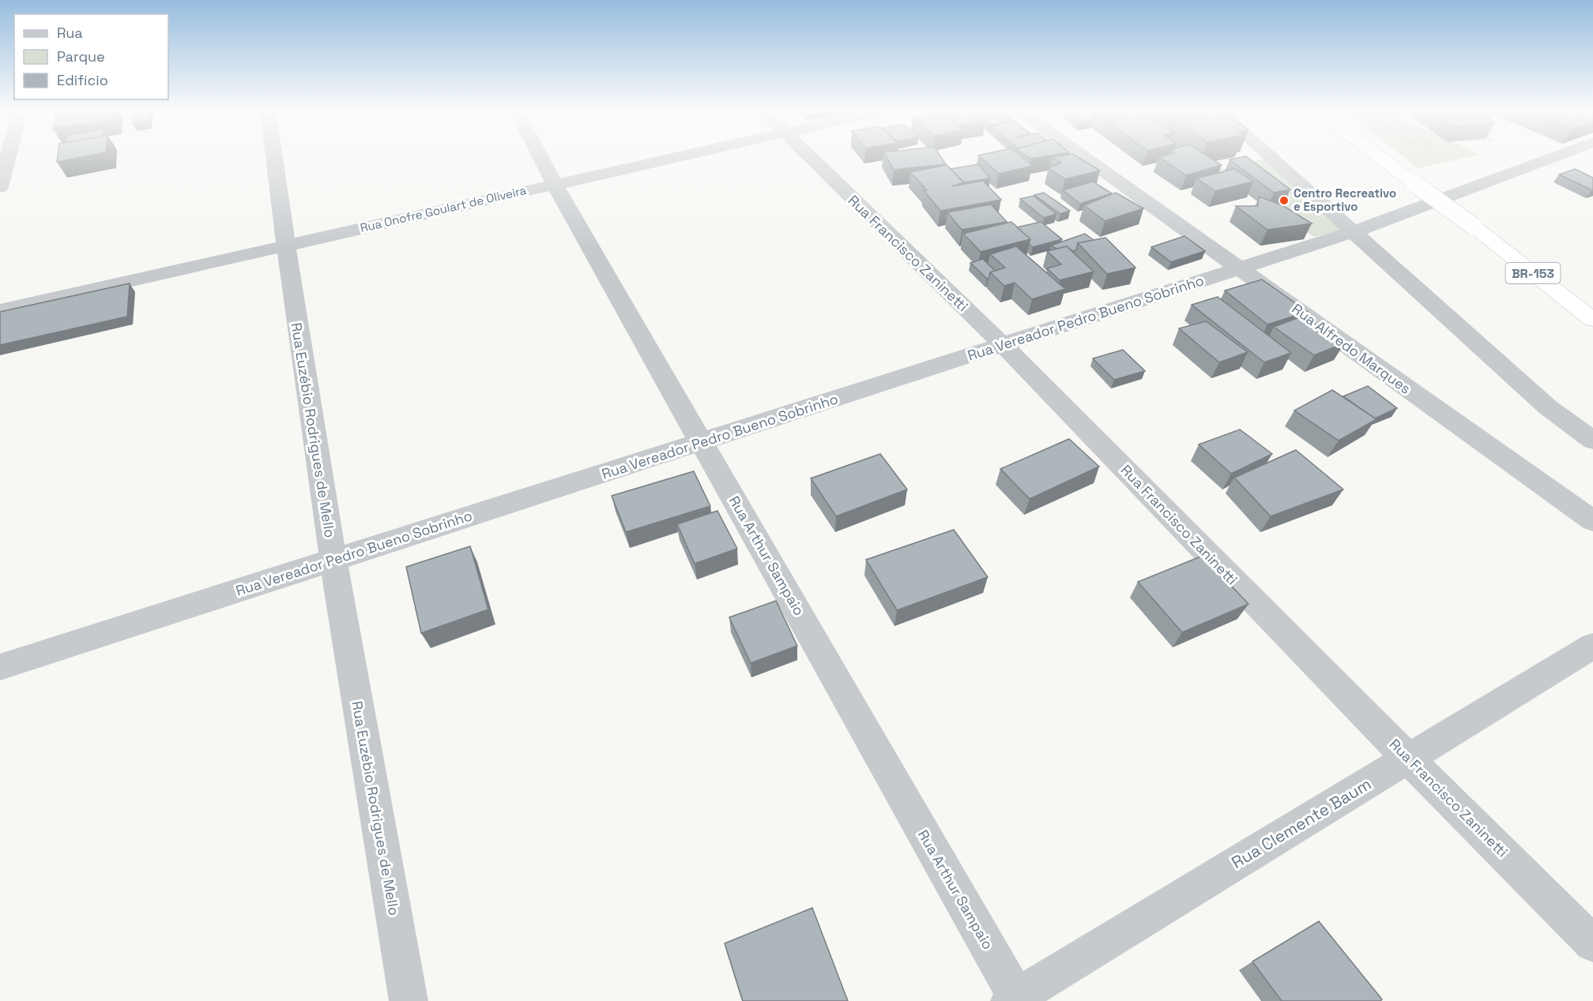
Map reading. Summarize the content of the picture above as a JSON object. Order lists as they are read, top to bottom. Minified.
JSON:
{"streets":{"highway":["BR-153"],"street":["Rua Onofre Goulart de Oliveira","Rua Francisco Zaninetti","Rua Vereador Pedro Bueno Sobrinho","Rua Alfredo Marques","Rua Euzébio Rodrigues de Mello","Rua Arthur Sampaio","Rua Clemente Baum"]},"crossings":[["Rua Onofre Goulart de Oliveira","Rua Euzébio Rodrigues de Mello"],["Rua Onofre Goulart de Oliveira","Rua Arthur Sampaio"],["Rua Francisco Zaninetti","Rua Vereador Pedro Bueno Sobrinho"],["Rua Francisco Zaninetti","Rua Clemente Baum"],["Rua Vereador Pedro Bueno Sobrinho","Rua Alfredo Marques"],["Rua Vereador Pedro Bueno Sobrinho","Rua Euzébio Rodrigues de Mello"],["Rua Vereador Pedro Bueno Sobrinho","Rua Arthur Sampaio"],["Rua Arthur Sampaio","Rua Clemente Baum"]],"places":["Centro Recreativo e Esportivo"],"legend":["Rua","Parque","Edifício"]}
